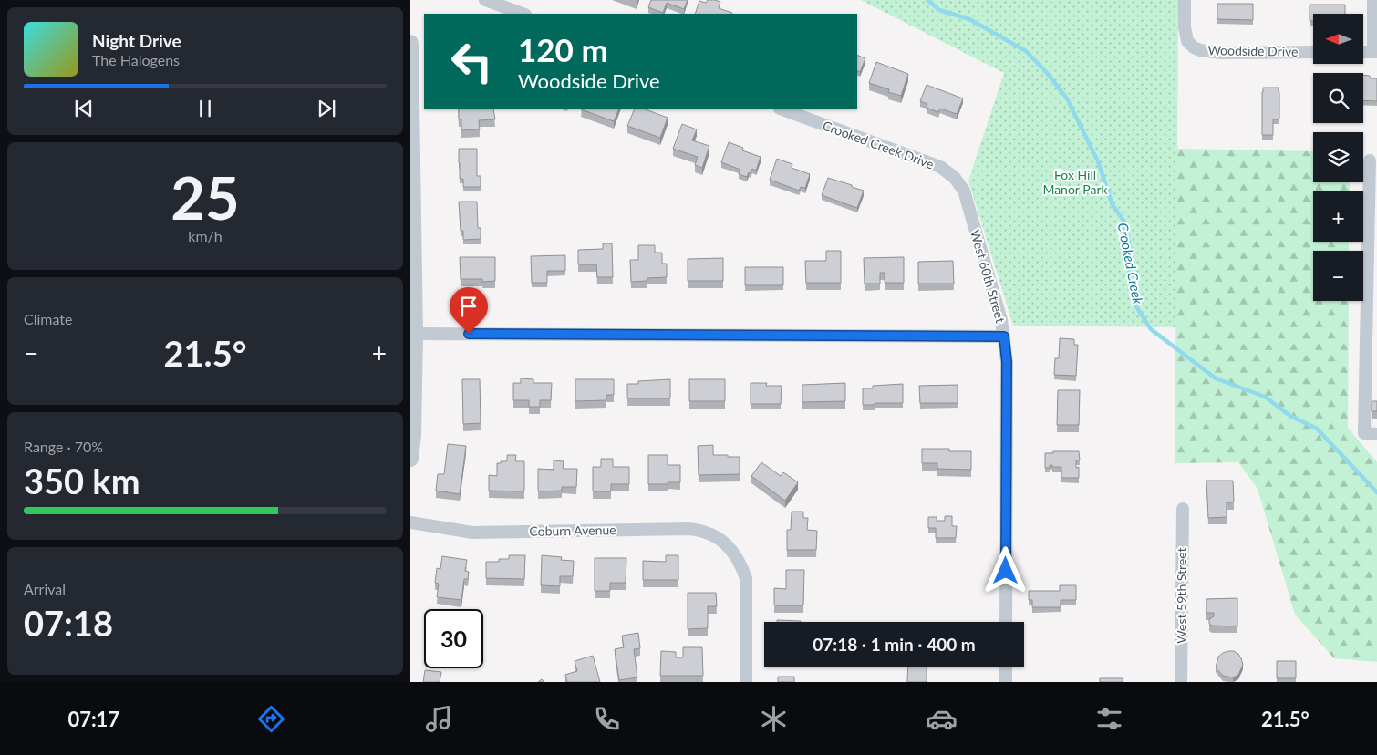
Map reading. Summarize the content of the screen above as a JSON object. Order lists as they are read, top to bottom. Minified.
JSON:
{"streets":{"street":["Woodside Drive","Crooked Creek Drive","West 60th Street","Coburn Avenue","West 59th Street"]},"crossings":[["Crooked Creek Drive","West 60th Street"]],"water":["Crooked Creek"],"parks":["Fox Hill Manor Park"],"north":"left","page":{"map_buttons":["+","−"],"turn":["120 m","Woodside Drive"],"song":["Night Drive","The Halogens"],"tile":[["25","km/h"],"Climate",["Range · 70%","350 km"],["Arrival","07:18"]],"heat":["−","21.5°","+"],"limit":"30","trip":"07:18 · 1 min · 400 m","tabs":["07:17","21.5°"]}}
